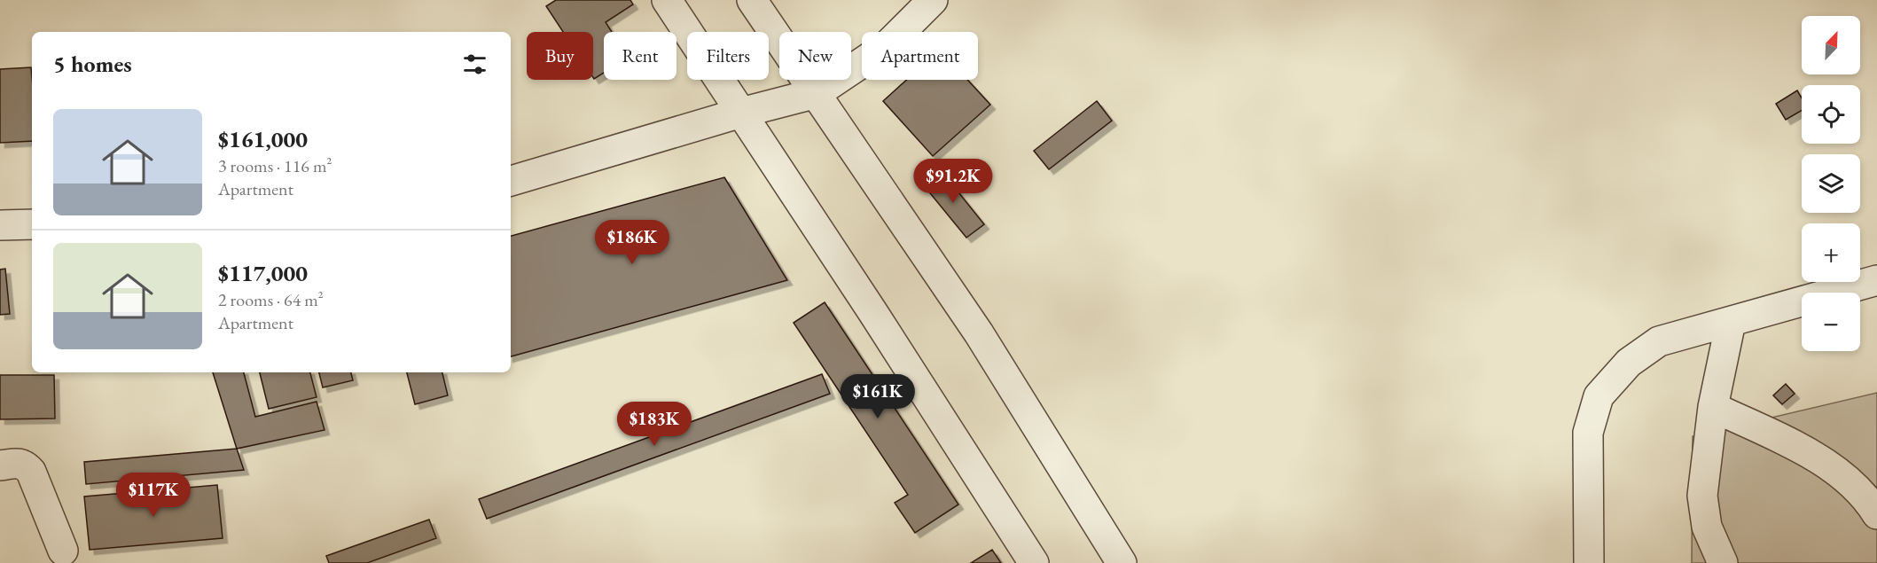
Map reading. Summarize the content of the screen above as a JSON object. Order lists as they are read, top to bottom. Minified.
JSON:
{"north":"top right","page":{"map_buttons":["+","−"],"chip":["Buy","Rent","Filters","New","Apartment"],"heading":"5 homes","list":[{"name":"$161,000","note":"3 rooms · 116 m² · Apartment"},{"name":"$117,000","note":"2 rooms · 64 m² · Apartment"}],"price":["$91.2K","$186K","$161K","$183K","$117K"]}}
